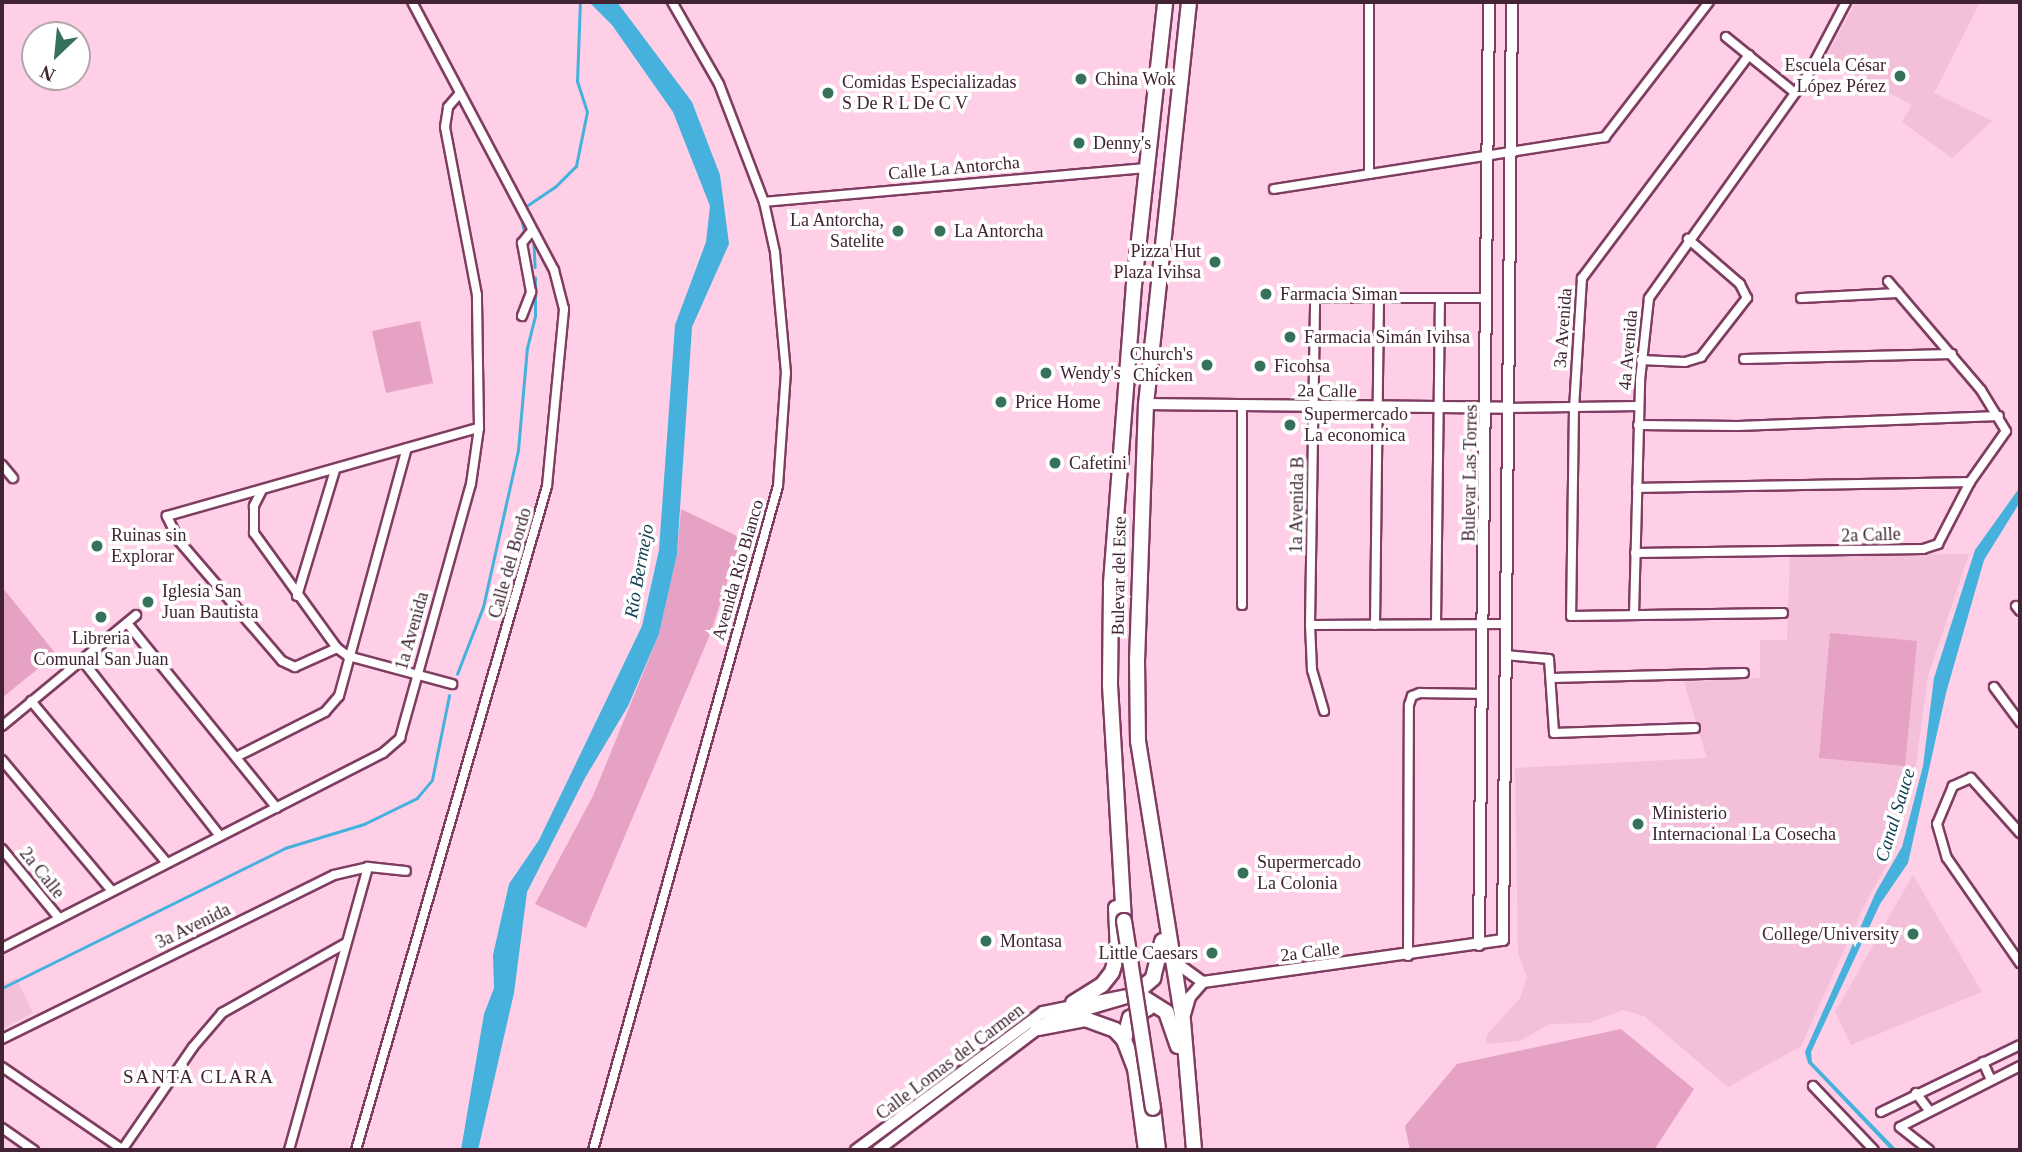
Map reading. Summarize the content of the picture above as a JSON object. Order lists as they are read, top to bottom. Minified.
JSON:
{"streets":{"highway":["Bulevar del Este"],"street":["Calle La Antorcha","3a Avenida","4a Avenida","2a Calle","Bulevar Las Torres","1a Avenida B","Calle del Bordo","Avenida Río Blanco","1a Avenida","Calle Lomas del Carmen"]},"crossings":[["Calle La Antorcha","Avenida Río Blanco"],["Calle La Antorcha","Bulevar del Este"],["3a Avenida","4a Avenida"],["4a Avenida","2a Calle"],["2a Calle","Bulevar Las Torres"],["2a Calle","1a Avenida B"],["2a Calle","Bulevar del Este"],["2a Calle","1a Avenida"],["Calle del Bordo","1a Avenida"]],"districts":["SANTA CLARA"],"water":["Río Bermejo","Canal Sauce"],"places":["Escuela César López Pérez","China Wok","Comidas Especializadas S De R L De C V","Denny's","La Antorcha, Satelite","La Antorcha","Pizza Hut Plaza Ivihsa","Farmacia Siman","Farmacia Simán Ivihsa","Church's Chicken","Ficohsa","Wendy's","Price Home","Supermercado La economica","Cafetini","Ruinas sin Explorar","Iglesia San Juan Bautista","Libreria Comunal San Juan","Ministerio Internacional La Cosecha","Supermercado La Colonia","College/University","Montasa","Little Caesars"],"north":"bottom left"}
